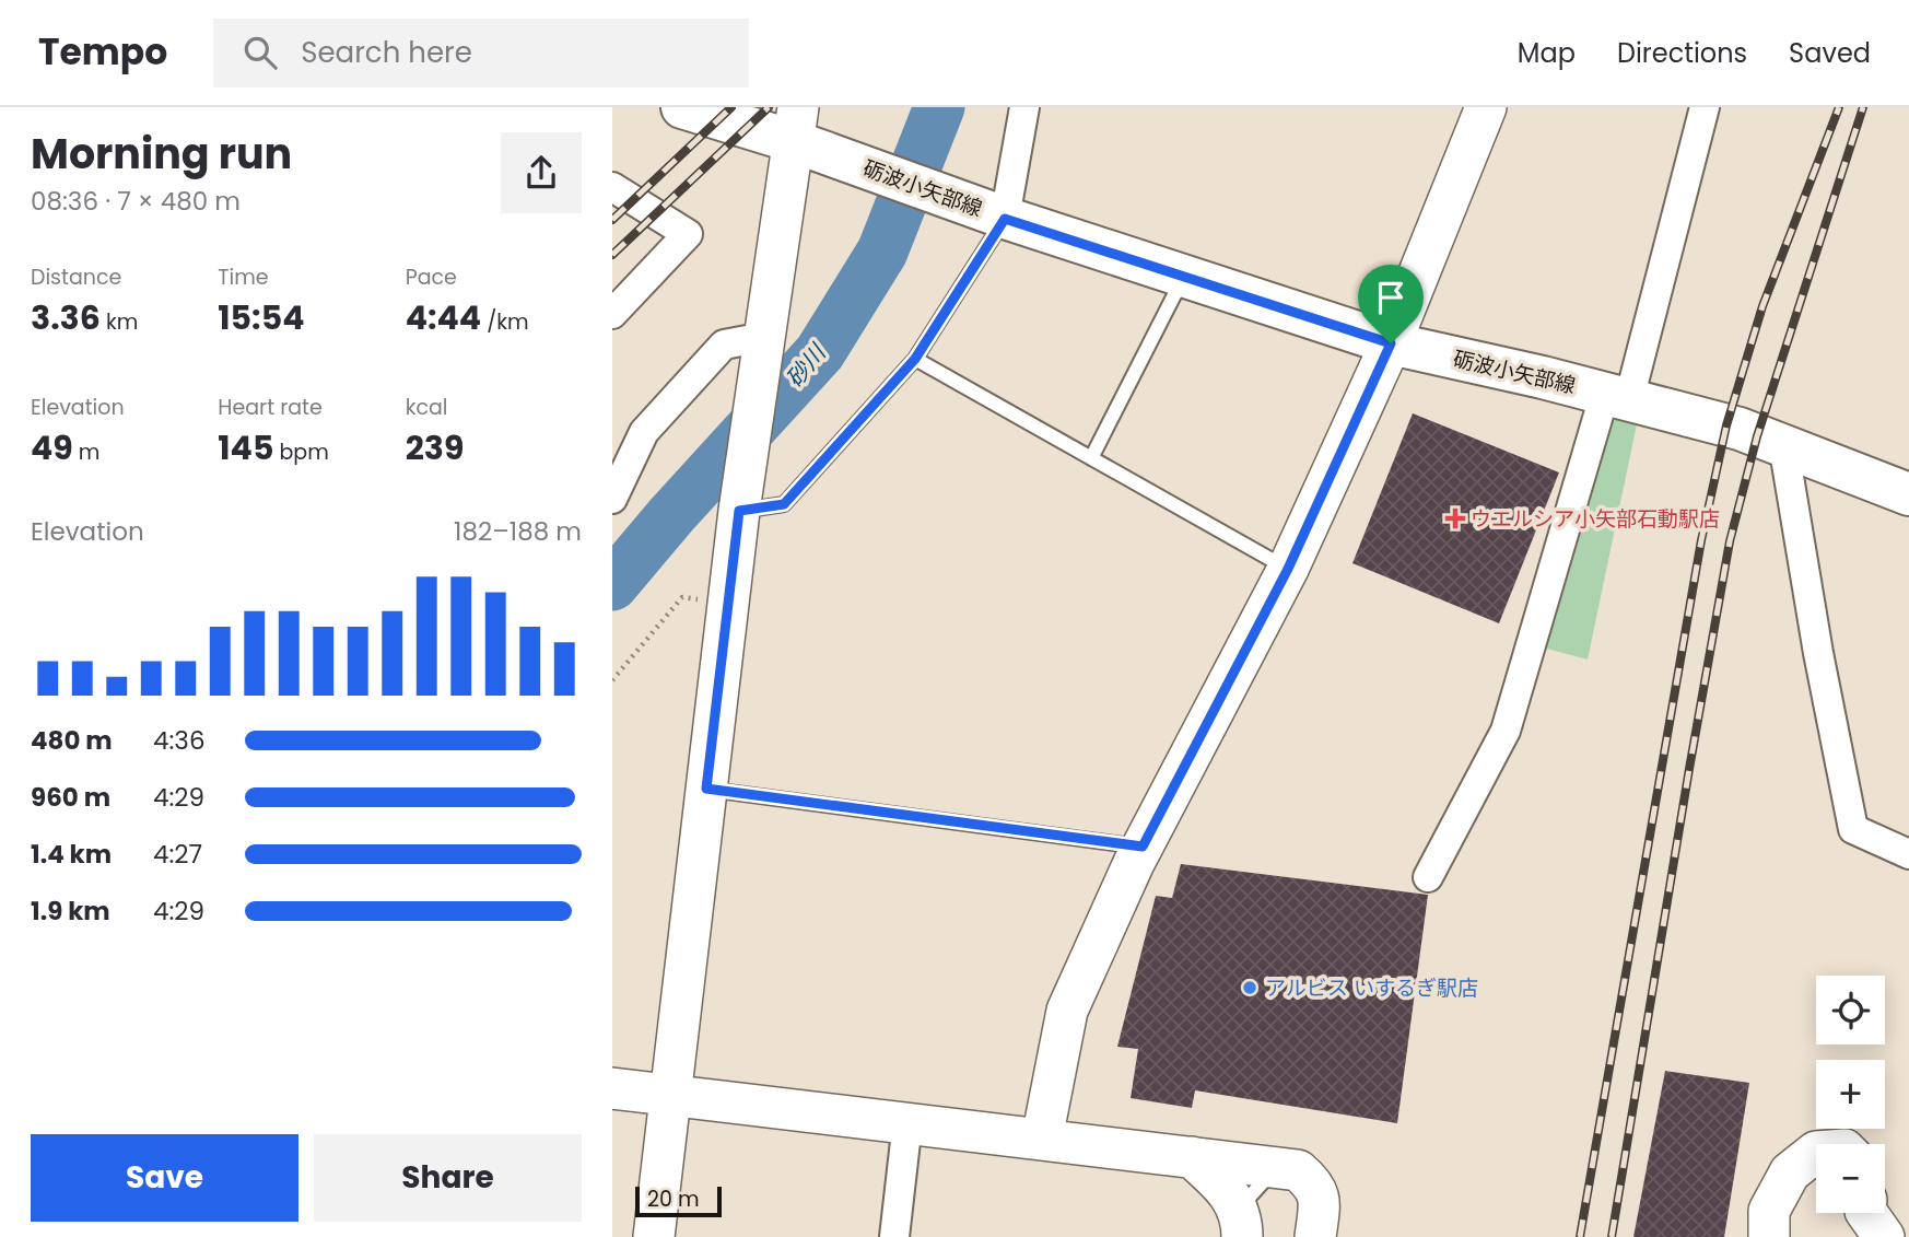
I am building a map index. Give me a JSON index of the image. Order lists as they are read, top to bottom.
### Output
{
  "streets": {
    "main road": ["砺波小矢部線"]
  },
  "water": ["砂川"],
  "places": {
    "health": ["ウエルシア小矢部石動駅店"],
    "other": ["アルビス いするぎ駅店"]
  },
  "scale_bar": "20 m",
  "page": {
    "header": "Tempo",
    "search": "Search here",
    "nav": ["Map", "Directions", "Saved"],
    "heading": ["Morning run", "08:36 · 7 × 480 m"],
    "stats": [
      ["Distance", "3.36 km"],
      ["Time", "15:54"],
      ["Pace", "4:44 /km"],
      ["Elevation", "49 m"],
      ["Heart rate", "145 bpm"],
      ["kcal", "239"]
    ],
    "chart": ["Elevation", "182–188 m"],
    "list": [
      {
        "name": "480 m",
        "note": "4:36"
      },
      {
        "name": "960 m",
        "note": "4:29"
      },
      {
        "name": "1.4 km",
        "note": "4:27"
      },
      {
        "name": "1.9 km",
        "note": "4:29"
      }
    ],
    "map_buttons": ["+", "−"],
    "buttons": ["Save", "Share"],
    "scale": "20 m"
  }
}
